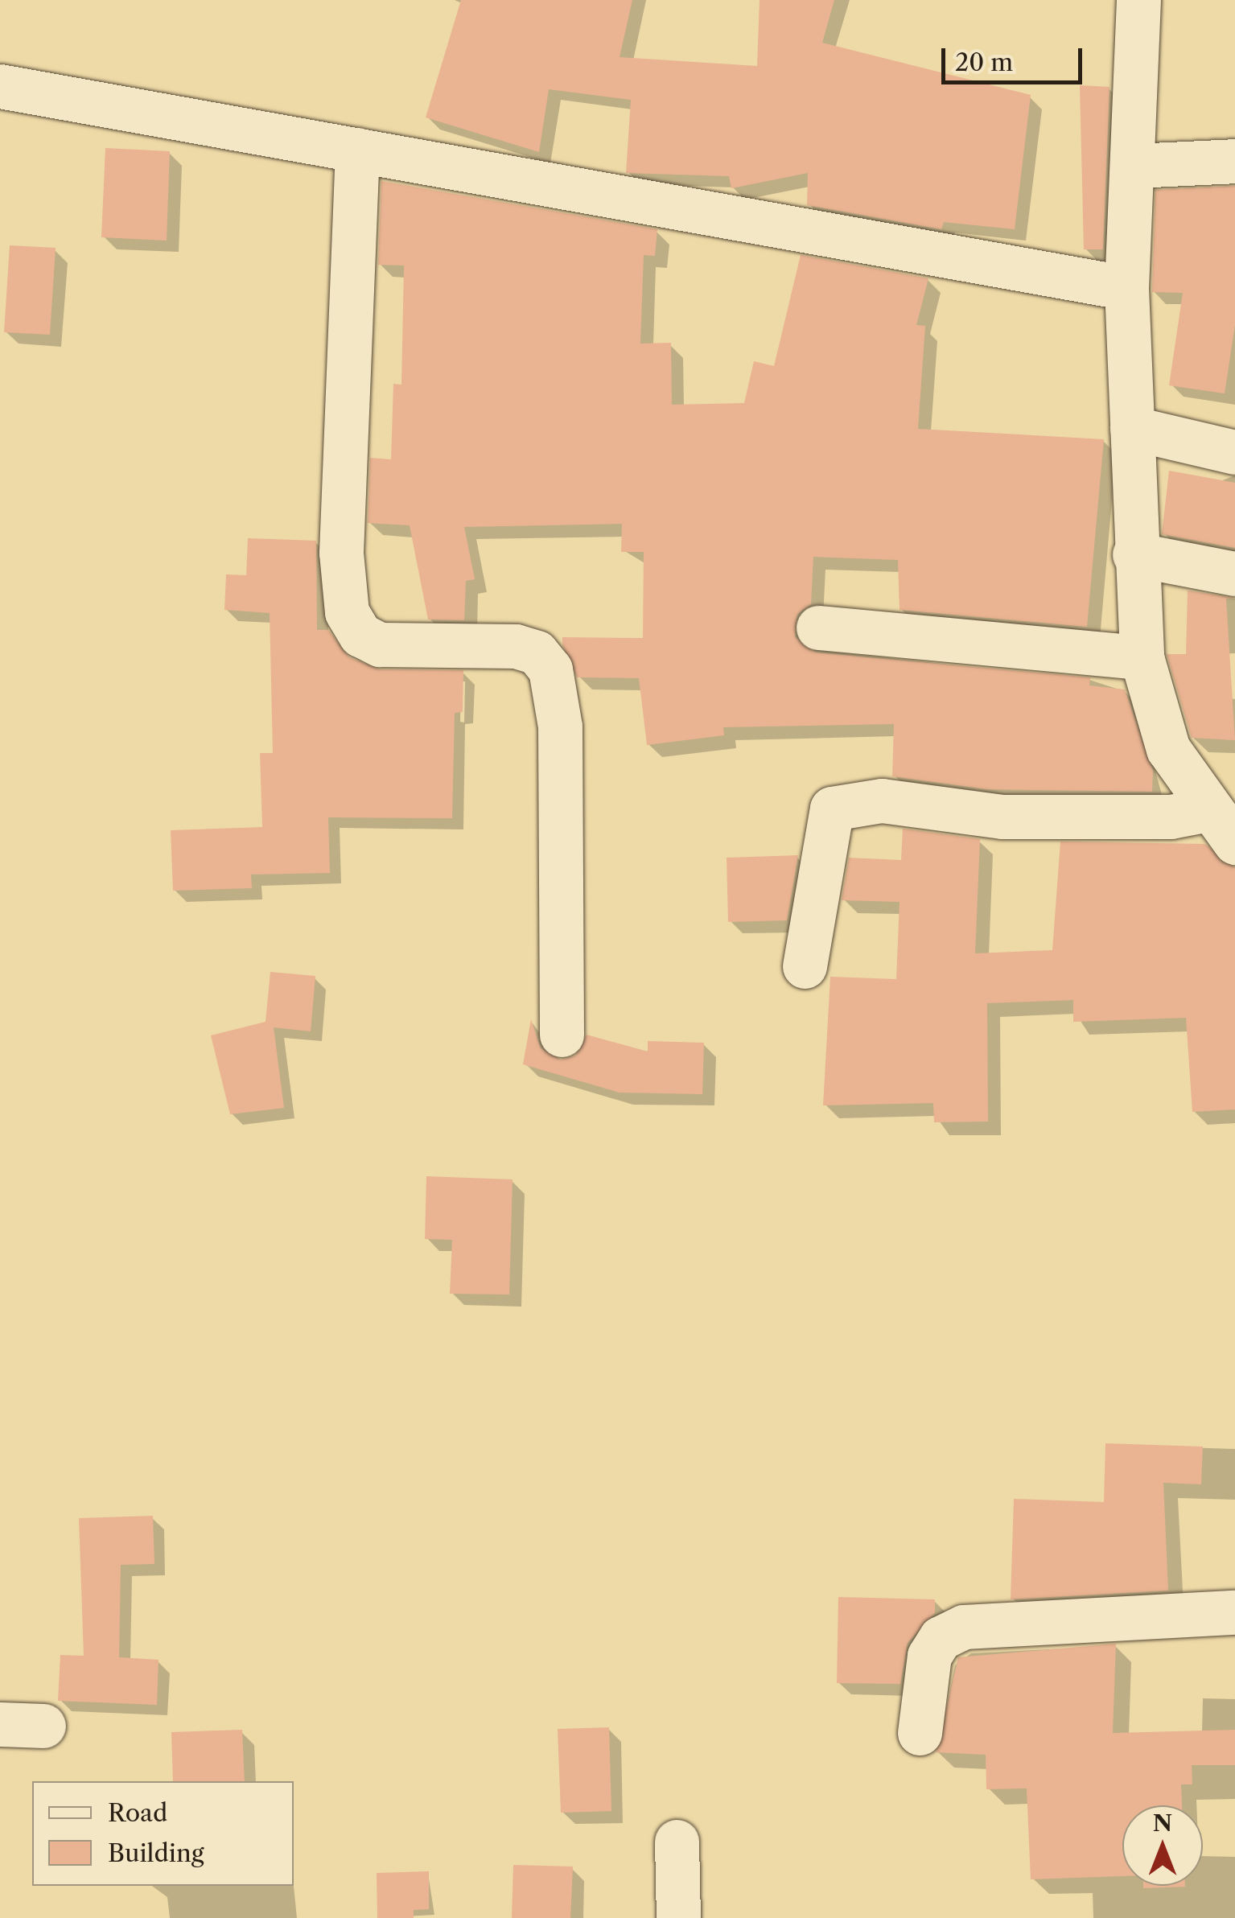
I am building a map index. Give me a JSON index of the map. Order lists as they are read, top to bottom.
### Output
{
  "legend": ["Road", "Building"],
  "scale_bar": "20 m",
  "north": "top"
}
